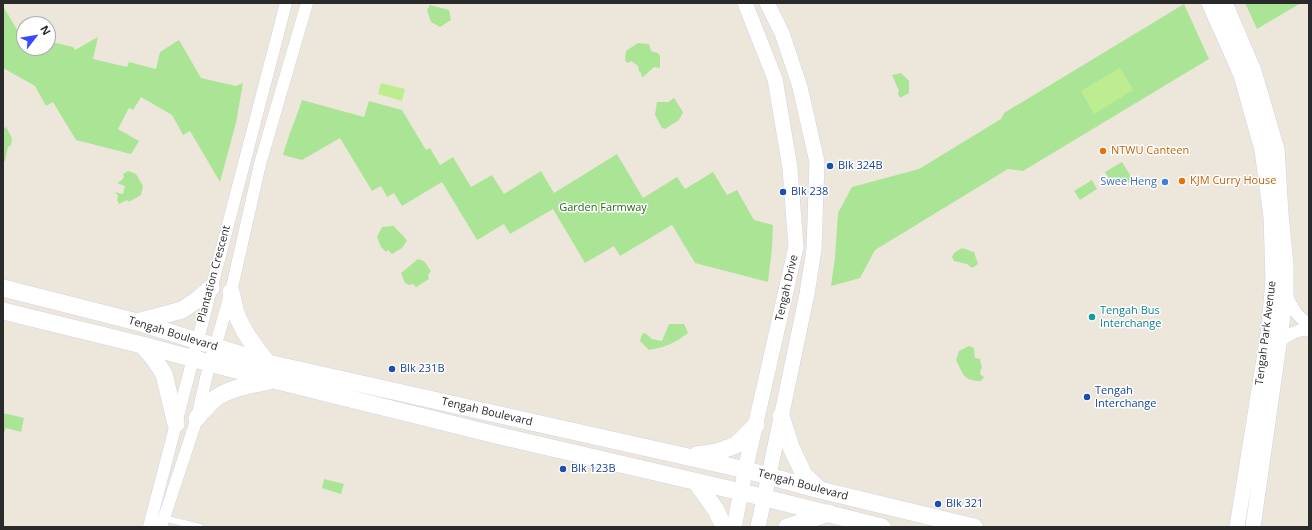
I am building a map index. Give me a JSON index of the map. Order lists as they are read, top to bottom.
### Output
{
  "streets": {
    "main road": ["Tengah Boulevard"],
    "street": ["Plantation Crescent", "Tengah Drive", "Tengah Park Avenue"]
  },
  "crossings": [
    ["Plantation Crescent", "Tengah Boulevard"],
    ["Tengah Drive", "Tengah Boulevard"]
  ],
  "parks": ["Garden Farmway"],
  "places": [
    "NTWU Canteen",
    "Blk 324B",
    "KJM Curry House",
    "Swee Heng",
    "Blk 238",
    "Tengah Bus Interchange",
    "Blk 231B",
    "Tengah Interchange",
    "Blk 123B",
    "Blk 321"
  ],
  "north": "top right"
}
